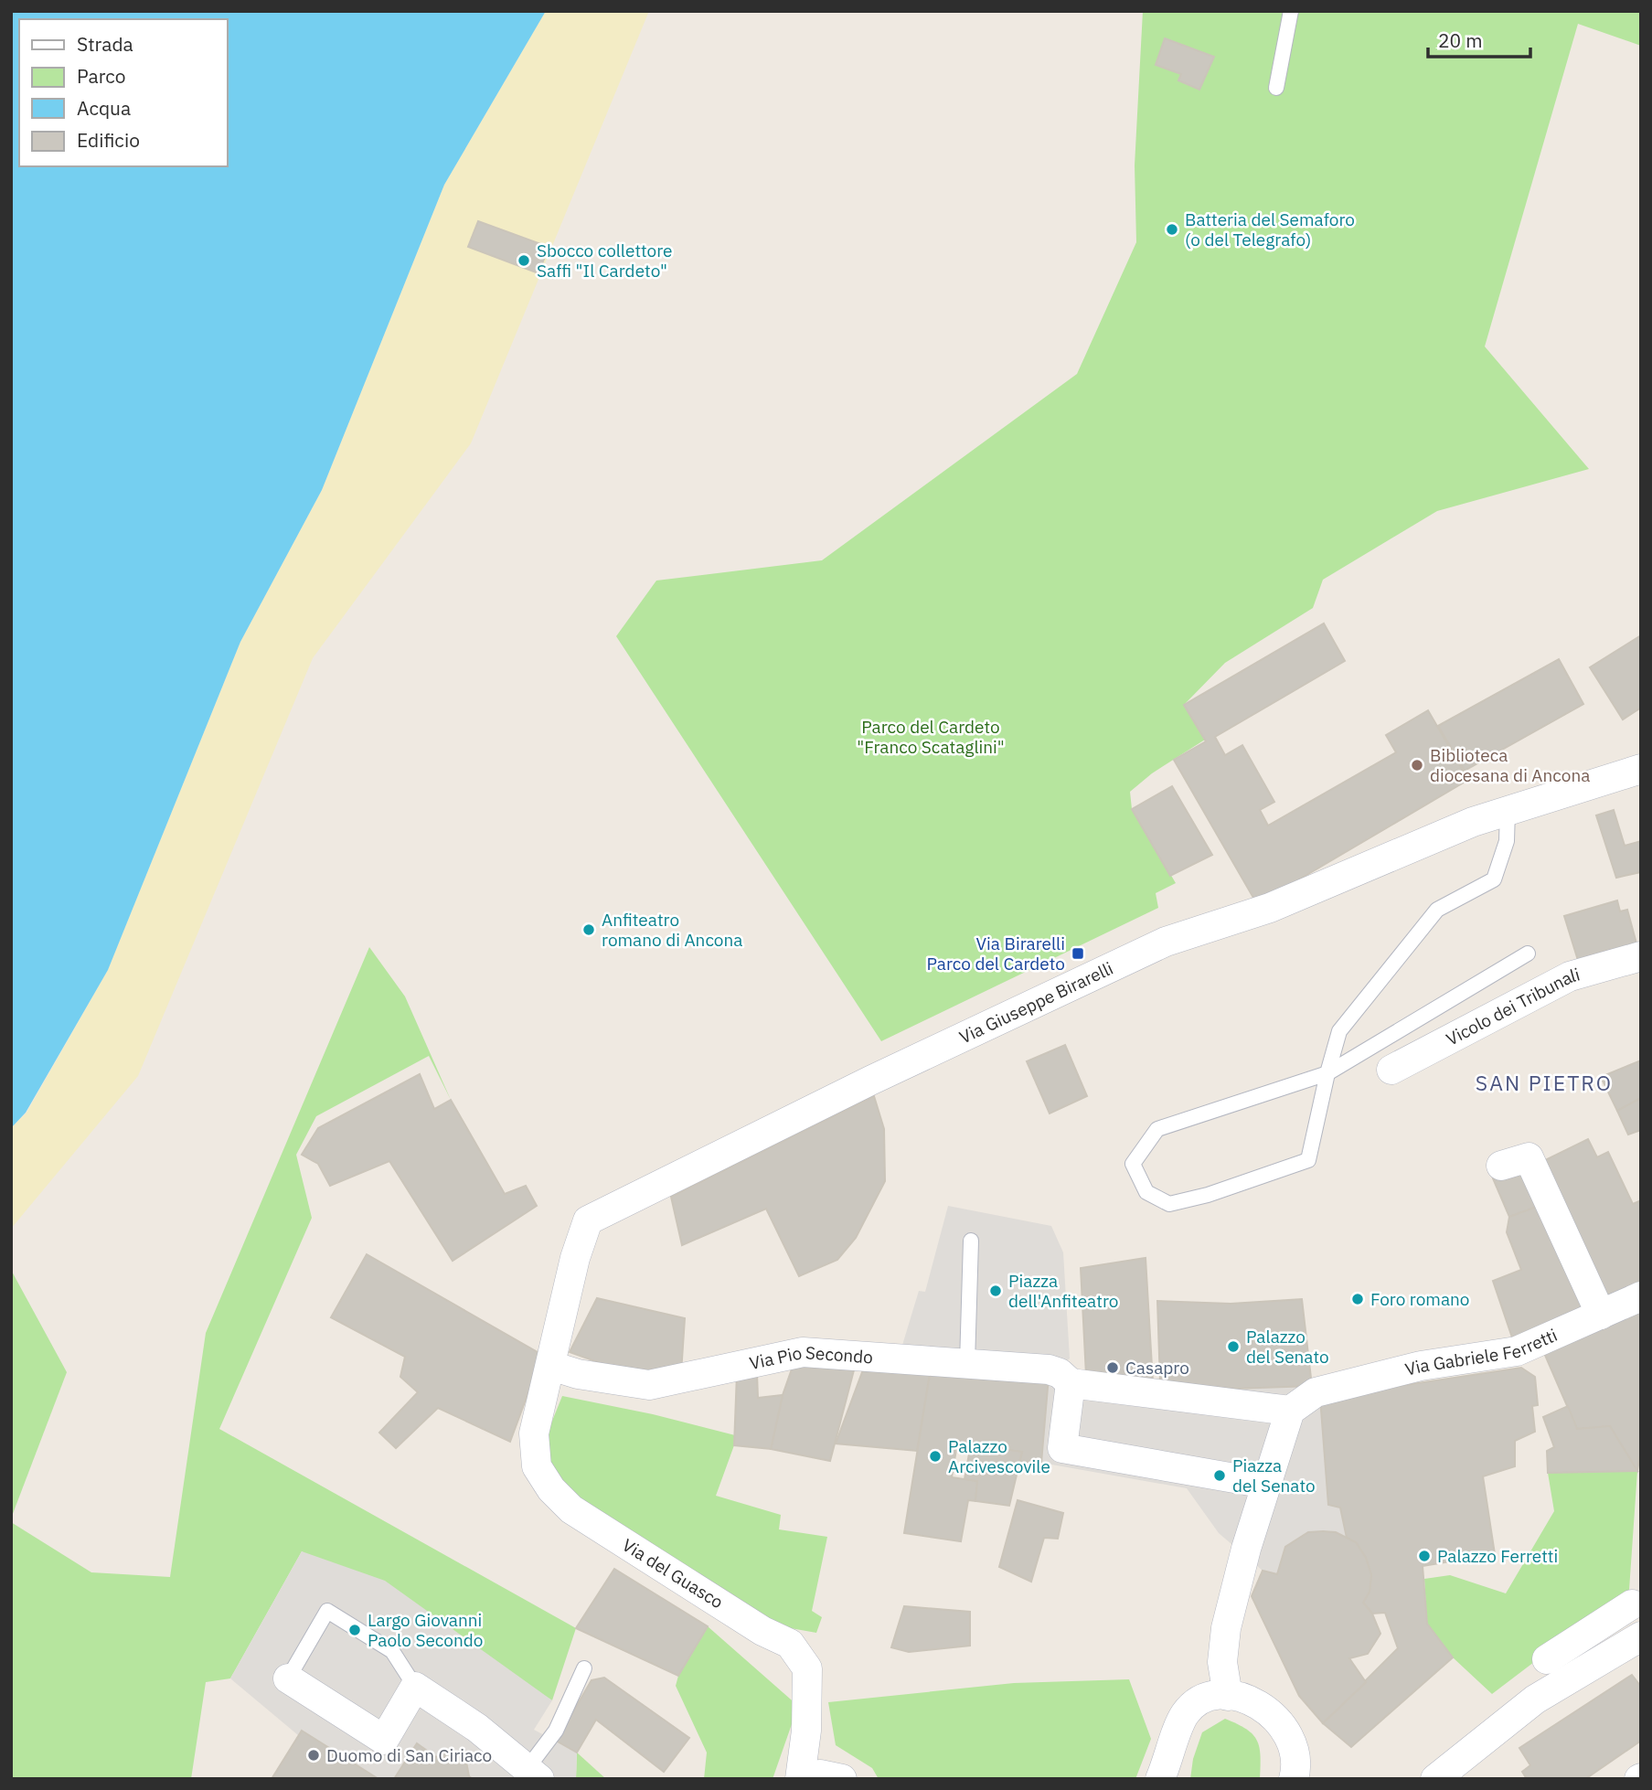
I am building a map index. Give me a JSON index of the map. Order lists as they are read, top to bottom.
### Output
{
  "streets": {
    "street": [
      "Via Giuseppe Birarelli",
      "Vicolo dei Tribunali",
      "Via Gabriele Ferretti",
      "Via Pio Secondo",
      "Via del Guasco"
    ]
  },
  "crossings": [
    ["Via Giuseppe Birarelli", "Via Pio Secondo"],
    ["Via Giuseppe Birarelli", "Via del Guasco"],
    ["Via Pio Secondo", "Via del Guasco"]
  ],
  "districts": ["SAN PIETRO"],
  "parks": ["Parco del Cardeto \"Franco Scataglini\""],
  "places": {
    "other": [
      "Batteria del Semaforo (o del Telegrafo)",
      "Sbocco collettore Saffi \"Il Cardeto\"",
      "Biblioteca diocesana di Ancona",
      "Anfiteatro romano di Ancona",
      "Piazza dell'Anfiteatro",
      "Foro romano",
      "Palazzo del Senato",
      "Casapro",
      "Palazzo Arcivescovile",
      "Piazza del Senato",
      "Palazzo Ferretti",
      "Largo Giovanni Paolo Secondo",
      "Duomo di San Ciriaco"
    ],
    "transit": ["Via Birarelli Parco del Cardeto"]
  },
  "legend": [
    "Strada",
    "Parco",
    "Acqua",
    "Edificio"
  ],
  "scale_bar": "20 m"
}
